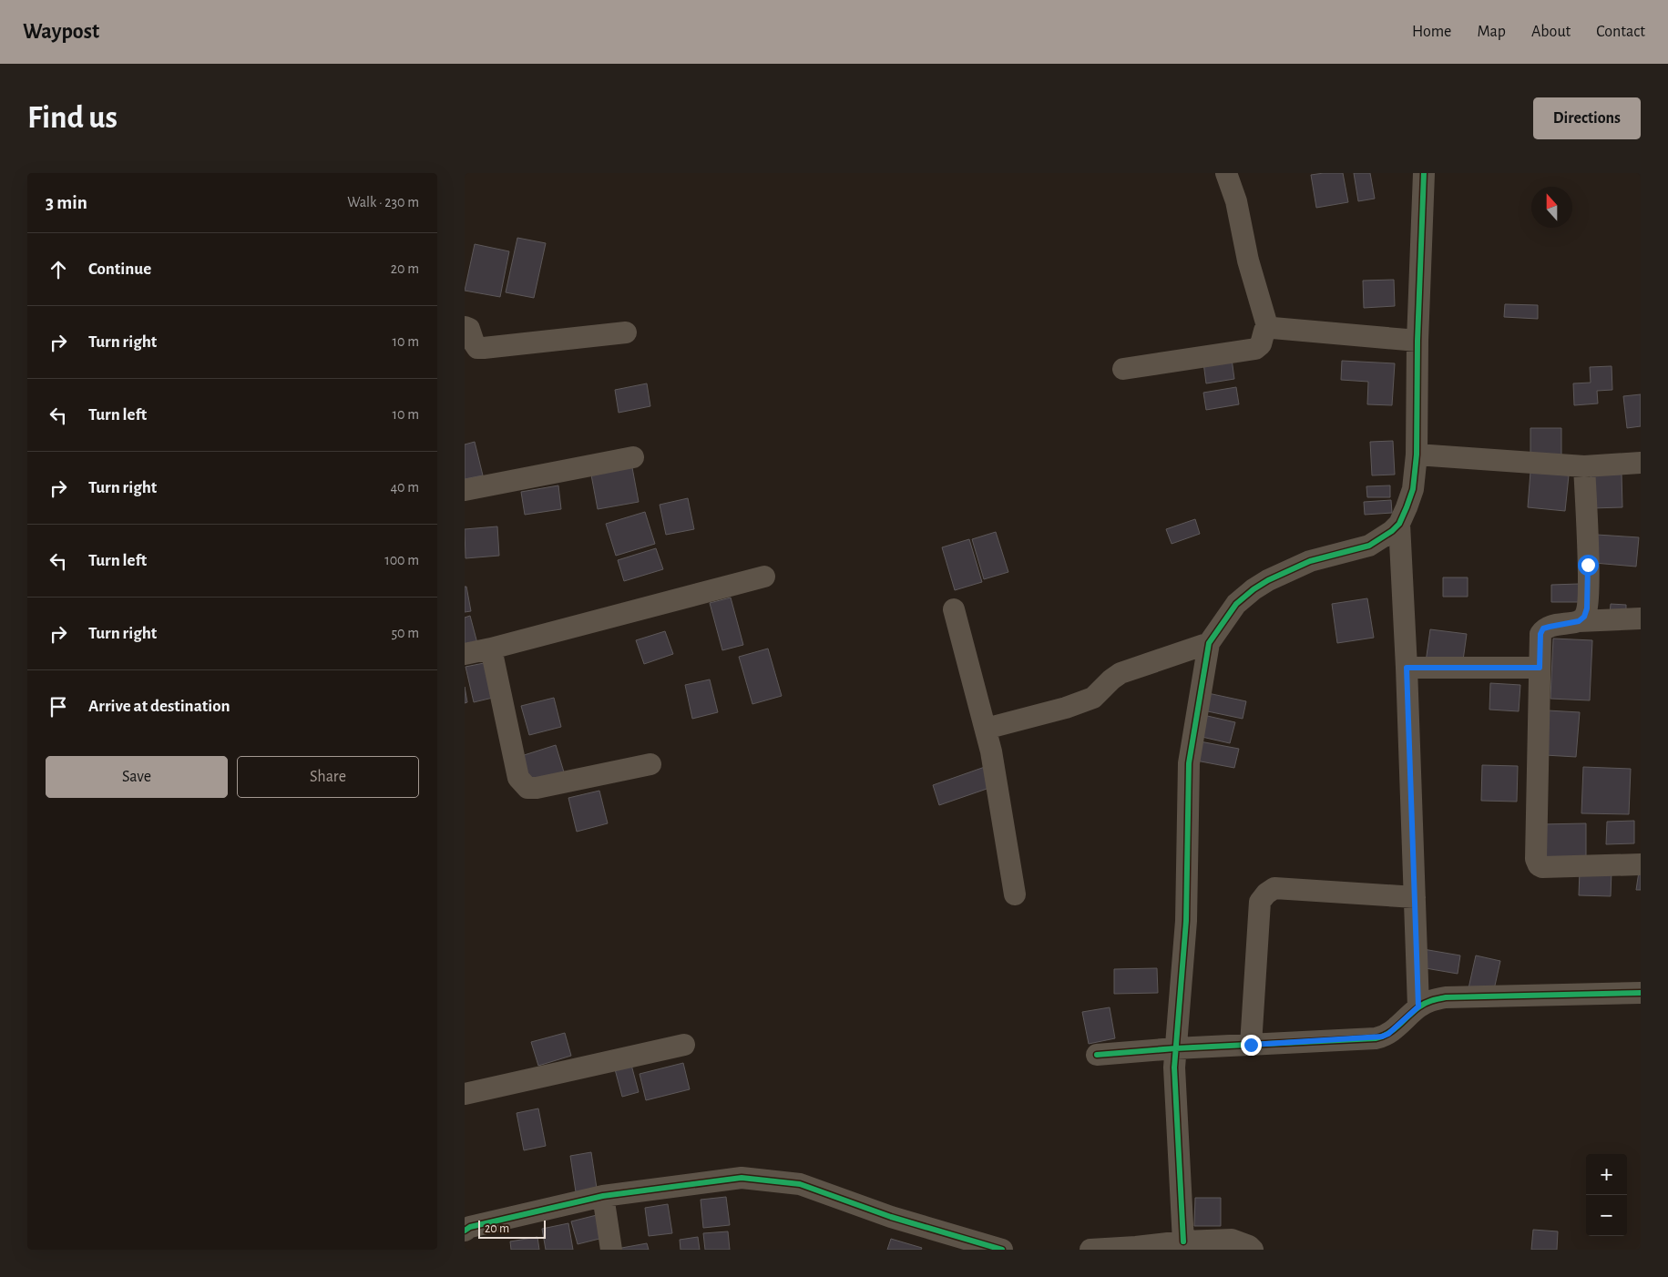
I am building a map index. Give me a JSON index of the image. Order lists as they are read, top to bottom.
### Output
{
  "scale_bar": "20 m",
  "north": "top",
  "page": {
    "header": "Waypost",
    "nav": [
      "Home",
      "Map",
      "About",
      "Contact"
    ],
    "buttons": [
      "Directions",
      ["Save", "Share"]
    ],
    "title": "Find us",
    "heading": ["3 min", "Walk · 230 m"],
    "list": [
      ["Continue", "20 m"],
      ["Turn right", "10 m"],
      ["Turn left", "10 m"],
      ["Turn right", "40 m"],
      ["Turn left", "100 m"],
      ["Turn right", "50 m"],
      "Arrive at destination"
    ],
    "map_buttons": ["+", "−"],
    "scale": "20 m"
  }
}
